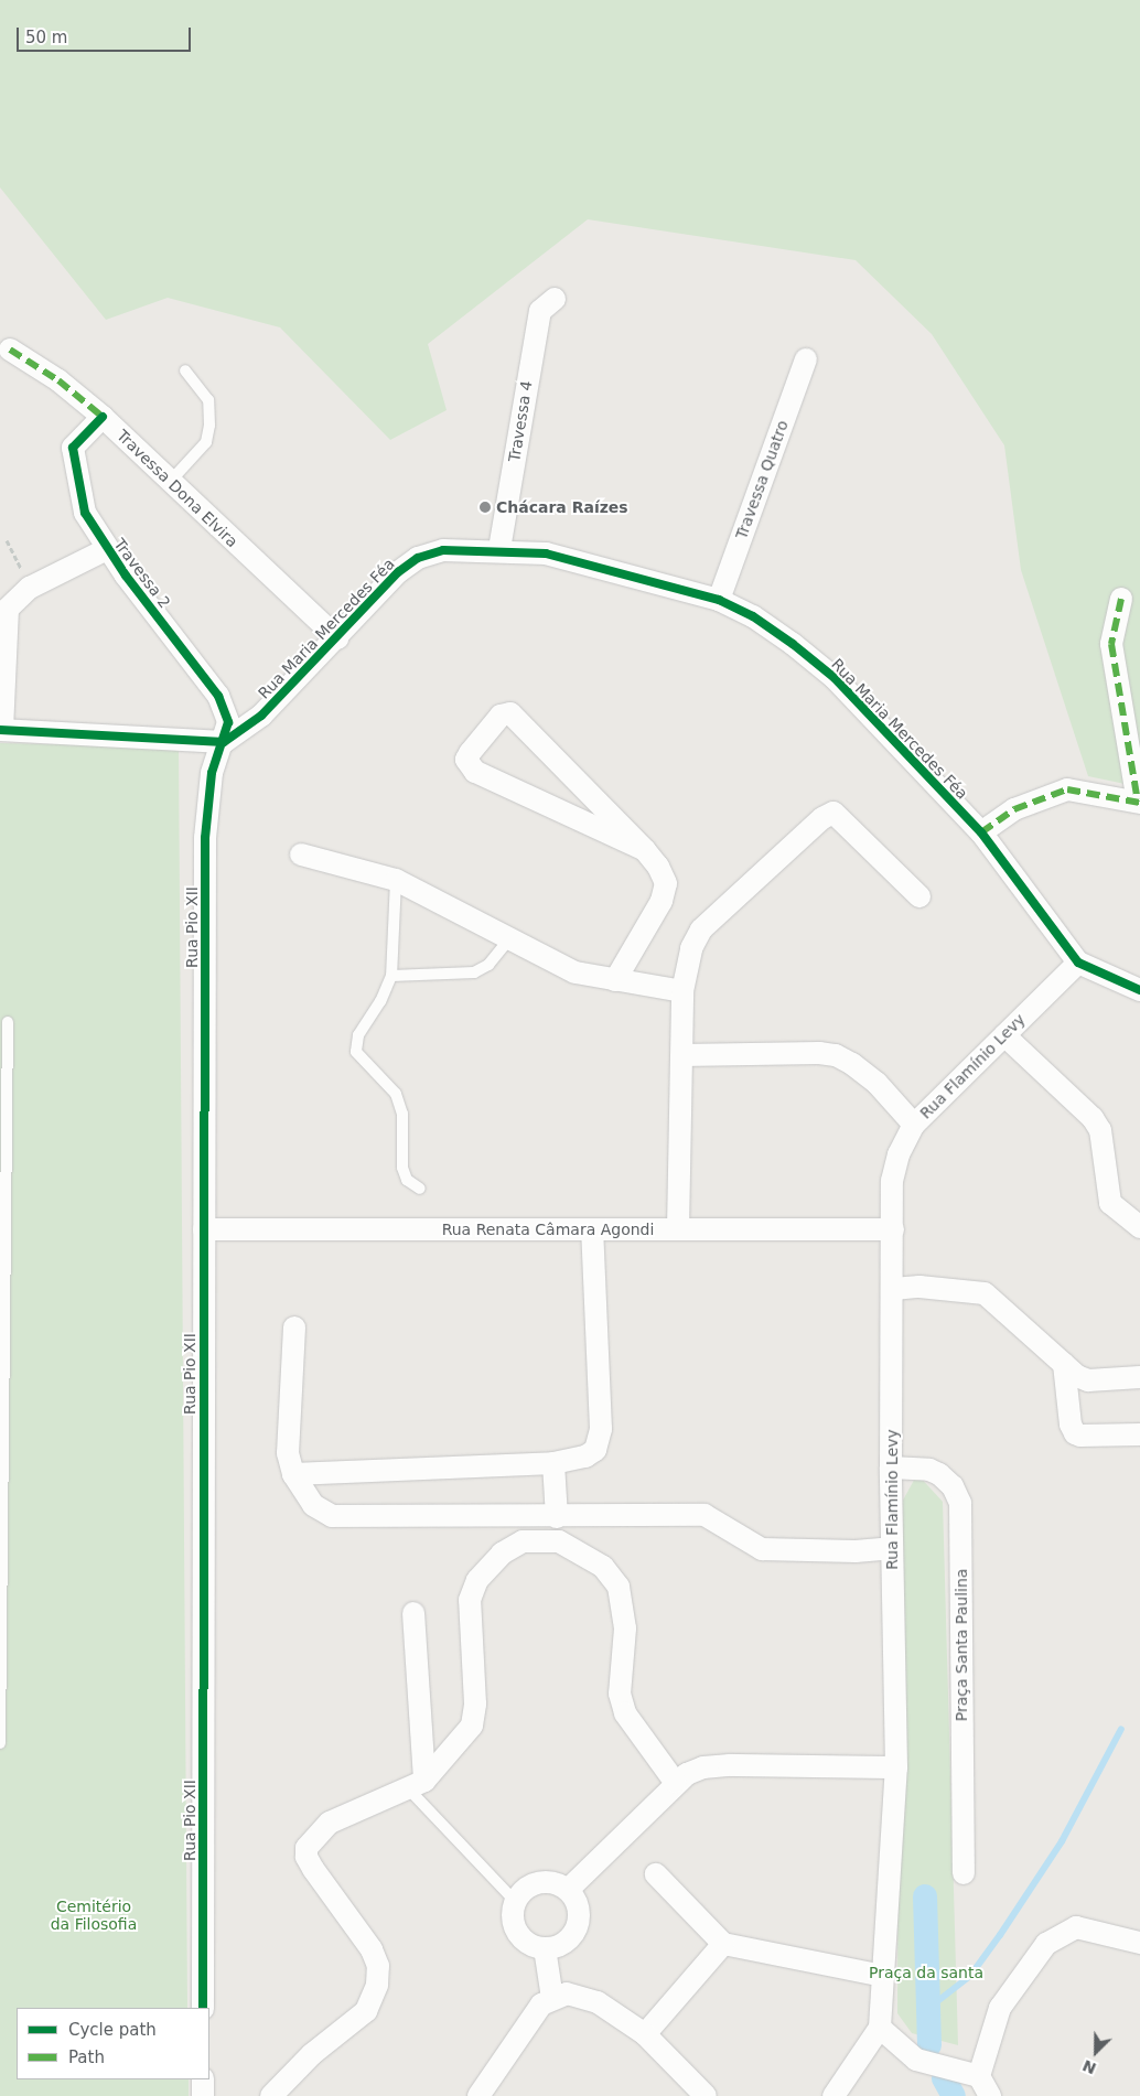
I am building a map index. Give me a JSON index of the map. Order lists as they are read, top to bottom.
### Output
{
  "streets": {
    "street": [
      "Travessa 4",
      "Travessa Quatro",
      "Travessa Dona Elvira",
      "Travessa 2",
      "Rua Maria Mercedes Féa",
      "Rua Pio XII",
      "Rua Flamínio Levy",
      "Rua Renata Câmara Agondi",
      "Praça Santa Paulina"
    ]
  },
  "crossings": [
    ["Travessa 4", "Rua Maria Mercedes Féa"],
    ["Travessa Quatro", "Rua Maria Mercedes Féa"],
    ["Travessa Dona Elvira", "Travessa 2"],
    ["Travessa Dona Elvira", "Rua Maria Mercedes Féa"],
    ["Travessa 2", "Rua Maria Mercedes Féa"],
    ["Travessa 2", "Rua Pio XII"],
    ["Rua Maria Mercedes Féa", "Rua Pio XII"],
    ["Rua Maria Mercedes Féa", "Rua Flamínio Levy"],
    ["Rua Pio XII", "Rua Renata Câmara Agondi"],
    ["Rua Flamínio Levy", "Rua Renata Câmara Agondi"],
    ["Rua Flamínio Levy", "Praça Santa Paulina"]
  ],
  "parks": ["Cemitério da Filosofia", "Praça da santa"],
  "places": ["Chácara Raízes"],
  "legend": ["Cycle path", "Path"],
  "scale_bar": "50 m",
  "north": "bottom left"
}
